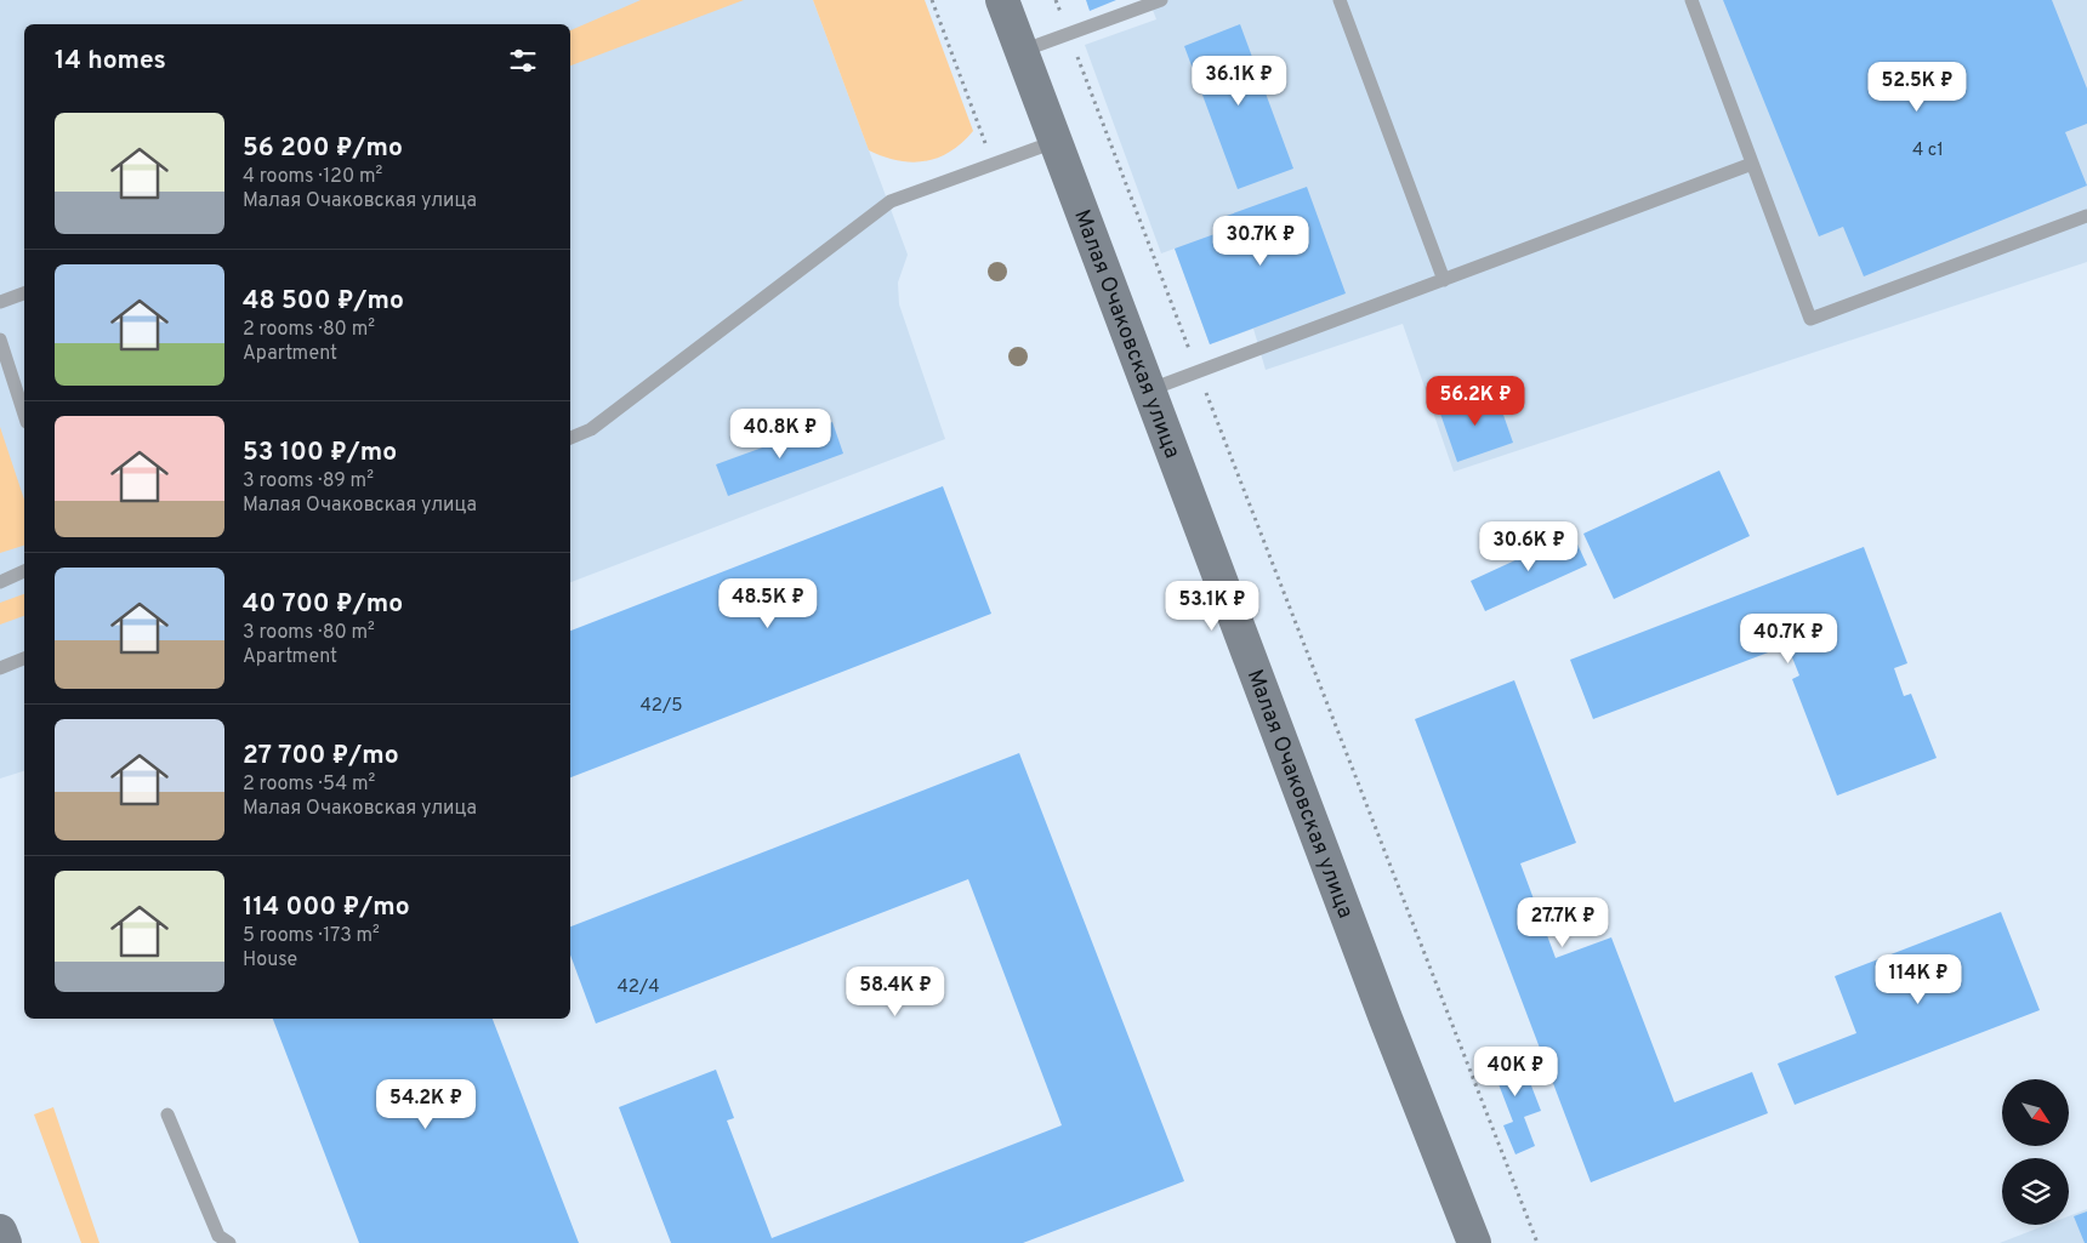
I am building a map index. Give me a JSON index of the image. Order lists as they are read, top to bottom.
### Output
{
  "streets": {
    "street": ["Малая Очаковская улица"]
  },
  "house_numbers": ["4 с1", "42/5", "42/4"],
  "north": "bottom right",
  "page": {
    "heading": "14 homes",
    "price": [
      "36.1K ₽",
      "52.5K ₽",
      "30.7K ₽",
      "56.2K ₽",
      "40.8K ₽",
      "30.6K ₽",
      "48.5K ₽",
      "53.1K ₽",
      "40.7K ₽",
      "27.7K ₽",
      "114K ₽",
      "58.4K ₽",
      "40K ₽",
      "54.2K ₽"
    ],
    "list": [
      {
        "name": "56 200 ₽/mo",
        "note": "4 rooms · 120 m² · Малая Очаковская улица"
      },
      {
        "name": "48 500 ₽/mo",
        "note": "2 rooms · 80 m² · Apartment"
      },
      {
        "name": "53 100 ₽/mo",
        "note": "3 rooms · 89 m² · Малая Очаковская улица"
      },
      {
        "name": "40 700 ₽/mo",
        "note": "3 rooms · 80 m² · Apartment"
      },
      {
        "name": "27 700 ₽/mo",
        "note": "2 rooms · 54 m² · Малая Очаковская улица"
      },
      {
        "name": "114 000 ₽/mo",
        "note": "5 rooms · 173 m² · House"
      }
    ]
  }
}
